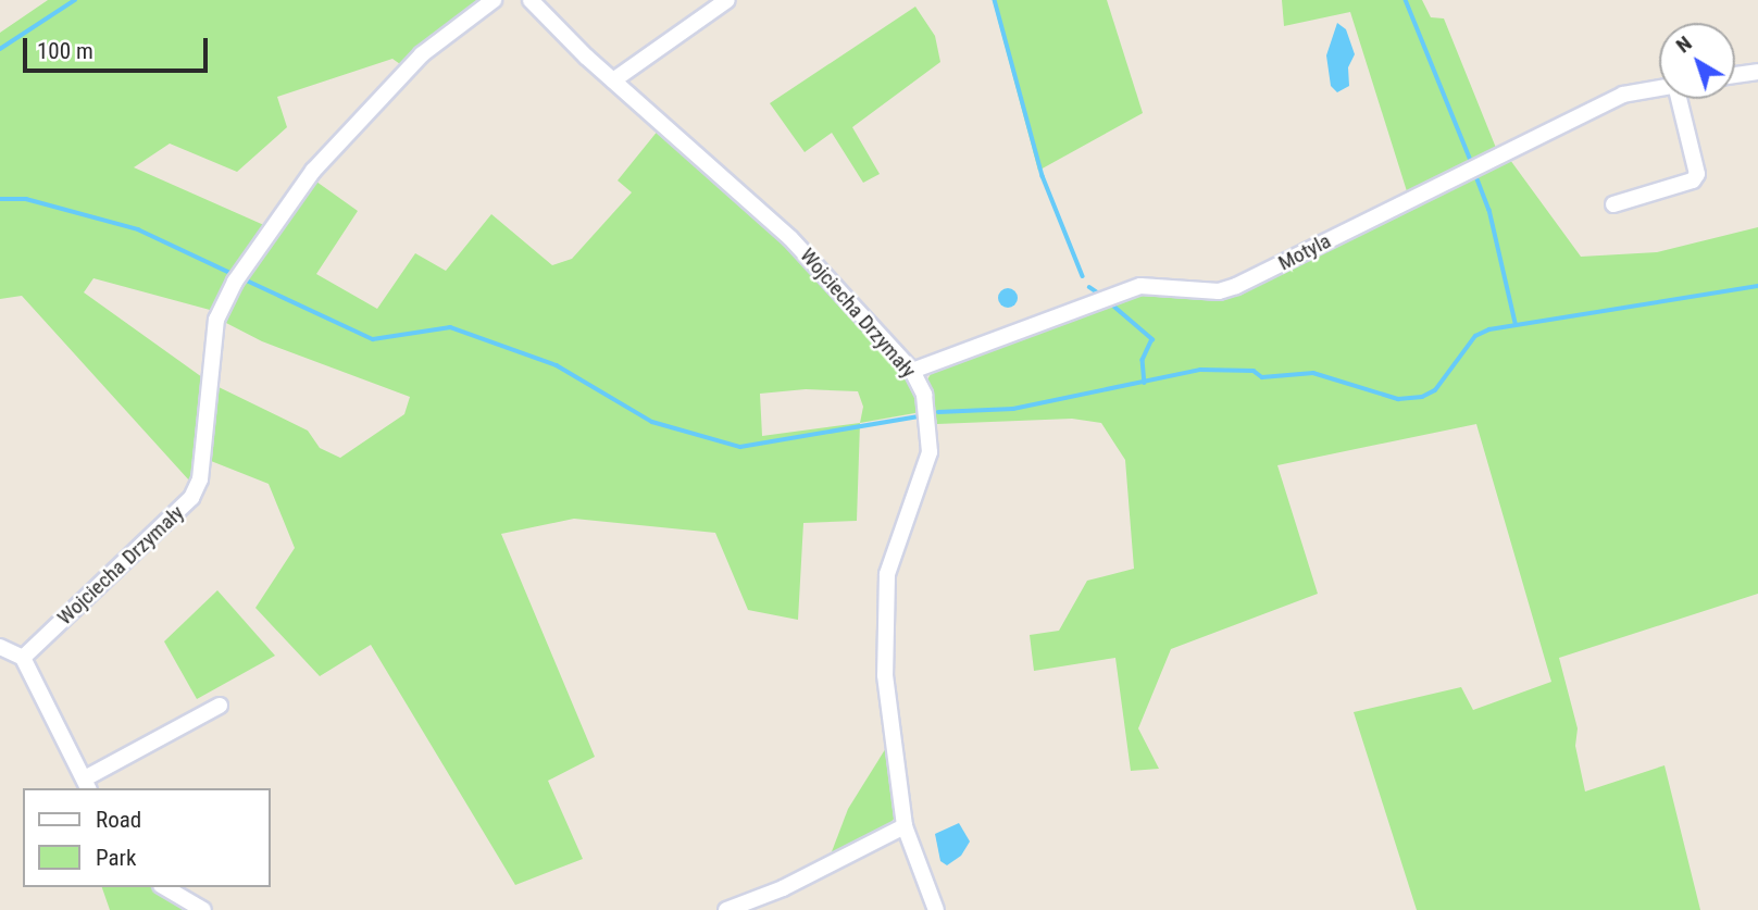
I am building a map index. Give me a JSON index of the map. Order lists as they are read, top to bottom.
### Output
{
  "streets": {
    "street": ["Motyla", "Wojciecha Drzymały"]
  },
  "crossings": [
    ["Motyla", "Wojciecha Drzymały"]
  ],
  "legend": ["Road", "Park"],
  "scale_bar": "100 m",
  "north": "top left"
}
